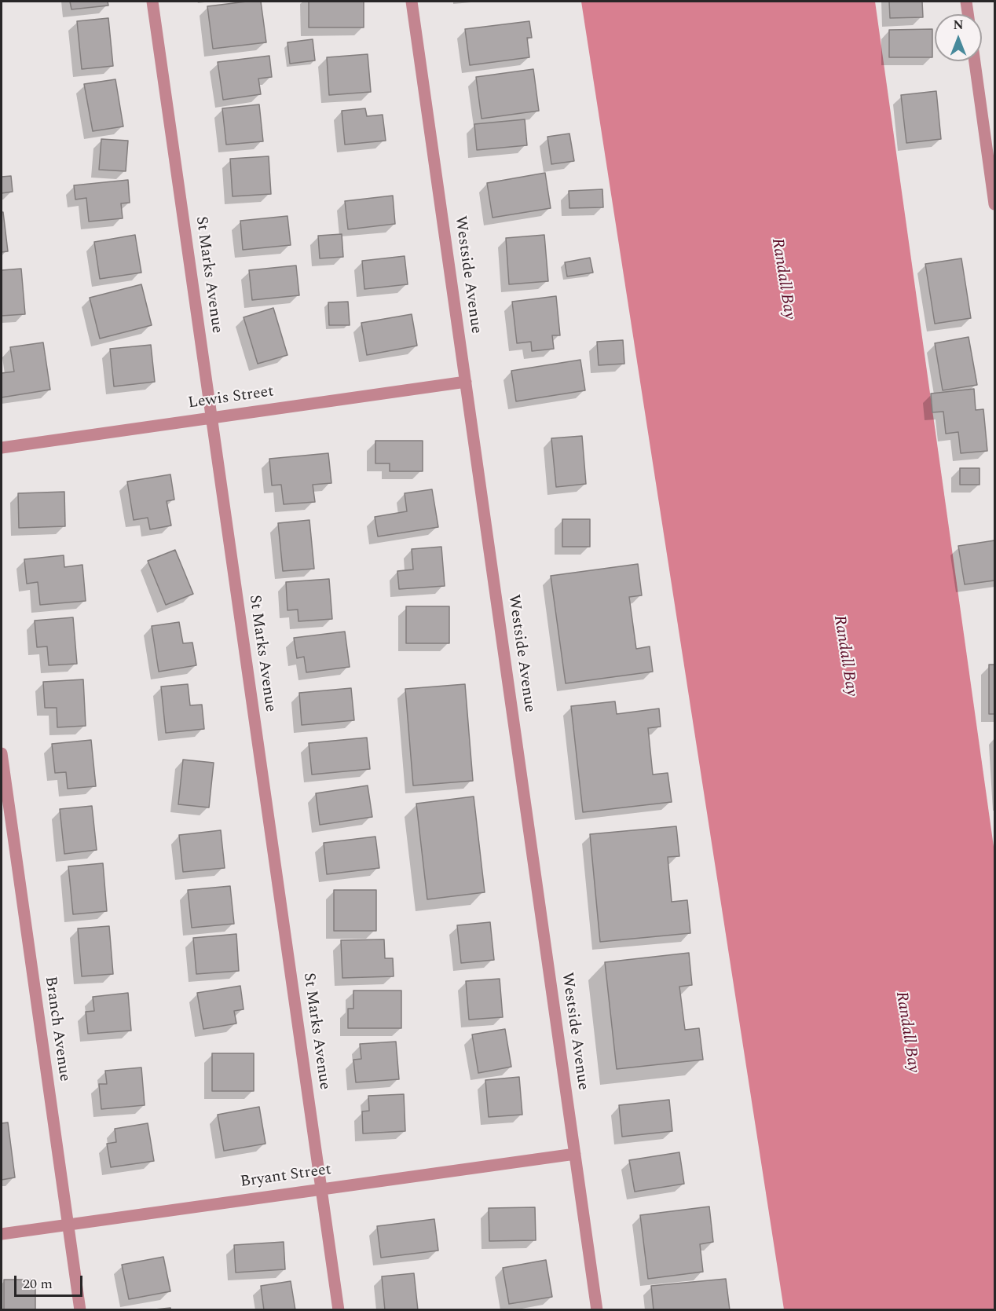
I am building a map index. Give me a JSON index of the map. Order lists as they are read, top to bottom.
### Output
{
  "streets": {
    "street": [
      "St Marks Avenue",
      "Westside Avenue",
      "Lewis Street",
      "Branch Avenue",
      "Bryant Street"
    ]
  },
  "crossings": [
    ["St Marks Avenue", "Lewis Street"],
    ["St Marks Avenue", "Bryant Street"],
    ["Westside Avenue", "Lewis Street"],
    ["Westside Avenue", "Bryant Street"],
    ["Branch Avenue", "Bryant Street"]
  ],
  "water": ["Randall Bay"],
  "scale_bar": "20 m",
  "north": "top"
}
